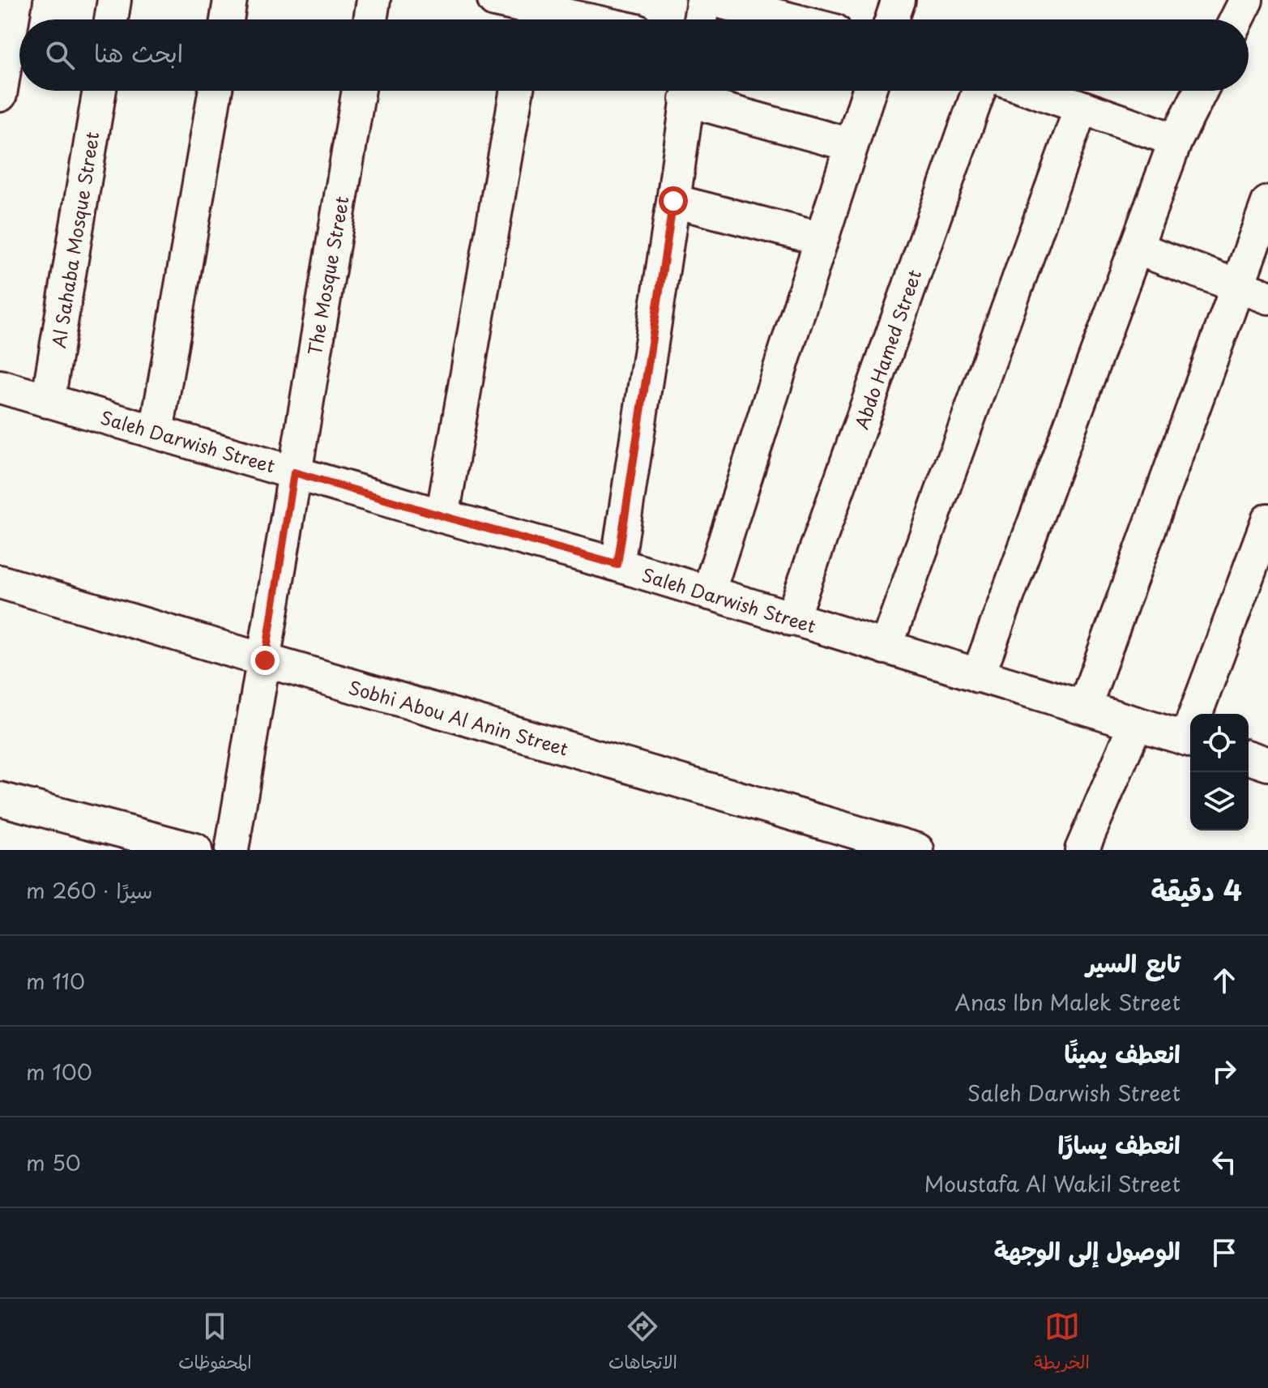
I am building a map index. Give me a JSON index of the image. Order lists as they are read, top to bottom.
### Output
{
  "streets": {
    "street": [
      "Al Sahaba Mosque Street",
      "The Mosque Street",
      "Abdo Hamed Street",
      "Saleh Darwish Street",
      "Sobhi Abou Al Anin Street"
    ]
  },
  "crossings": [
    ["Al Sahaba Mosque Street", "Saleh Darwish Street"],
    ["The Mosque Street", "Saleh Darwish Street"],
    ["The Mosque Street", "Sobhi Abou Al Anin Street"],
    ["Abdo Hamed Street", "Saleh Darwish Street"]
  ],
  "page": {
    "search": "ابحث هنا",
    "heading": ["4 دقيقة", "سيرًا · 260 m"],
    "list": [
      ["تابع السير", "Anas Ibn Malek Street", "110 m"],
      ["انعطف يمينًا", "Saleh Darwish Street", "100 m"],
      ["انعطف يسارًا", "Moustafa Al Wakil Street", "50 m"],
      "الوصول إلى الوجهة"
    ],
    "nav": ["الخريطة", "الاتجاهات", "المحفوظات"]
  }
}
